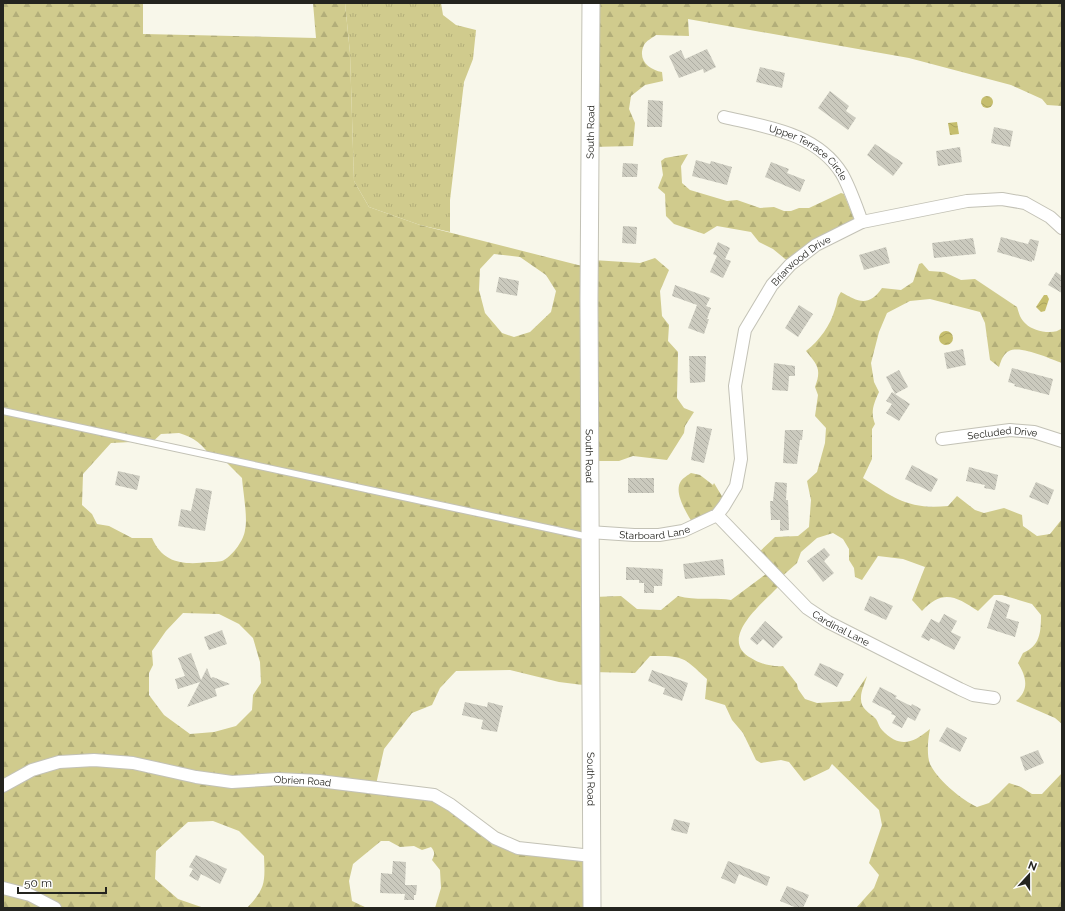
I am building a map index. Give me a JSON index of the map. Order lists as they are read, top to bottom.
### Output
{
  "streets": {
    "street": [
      "South Road",
      "Upper Terrace Circle",
      "Briarwood Drive",
      "Secluded Drive",
      "Starboard Lane",
      "Cardinal Lane",
      "Obrien Road"
    ]
  },
  "crossings": [
    ["South Road", "Starboard Lane"],
    ["South Road", "Obrien Road"],
    ["Upper Terrace Circle", "Briarwood Drive"],
    ["Briarwood Drive", "Starboard Lane"],
    ["Briarwood Drive", "Cardinal Lane"],
    ["Starboard Lane", "Cardinal Lane"]
  ],
  "scale_bar": "50 m",
  "north": "top"
}
